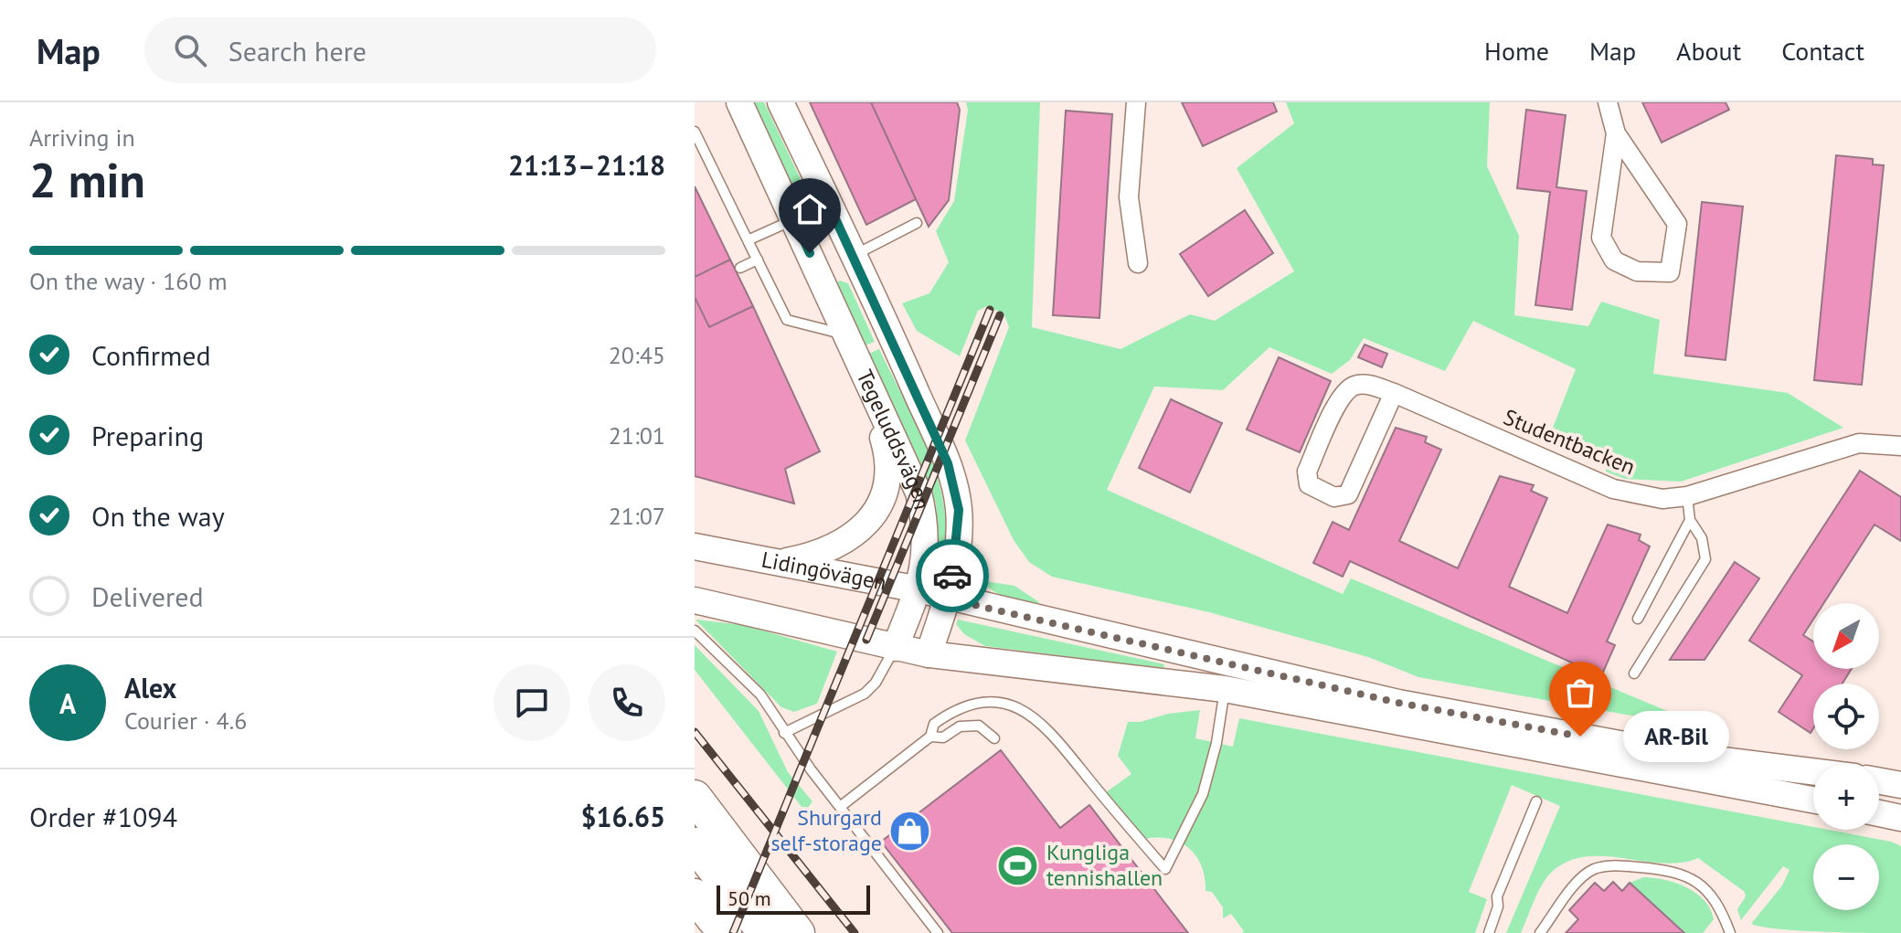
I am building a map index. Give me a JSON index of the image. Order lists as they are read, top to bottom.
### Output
{
  "streets": {
    "main road": ["Tegeluddsvägen", "Lidingövägen"],
    "street": ["Studentbacken"]
  },
  "crossings": [
    ["Tegeluddsvägen", "Lidingövägen"]
  ],
  "places": {
    "other": ["AR-Bil"],
    "shop": ["Shurgard self-storage"],
    "sports": ["Kungliga tennishallen"]
  },
  "scale_bar": "50 m",
  "north": "bottom left",
  "page": {
    "header": "Map",
    "search": "Search here",
    "nav": [
      "Home",
      "Map",
      "About",
      "Contact"
    ],
    "heading": ["2 min", "Arriving in", "21:13–21:18"],
    "panel": [
      "Alex",
      "Courier · 4.6",
      "Order #1094",
      "$16.65"
    ],
    "bar": "On the way · 160 m",
    "list": [
      ["Confirmed", "20:45"],
      ["Preparing", "21:01"],
      ["On the way", "21:07"],
      "Delivered"
    ],
    "map_buttons": ["+", "−"],
    "round": "A",
    "bubble": "AR-Bil",
    "scale": "50 m"
  }
}
